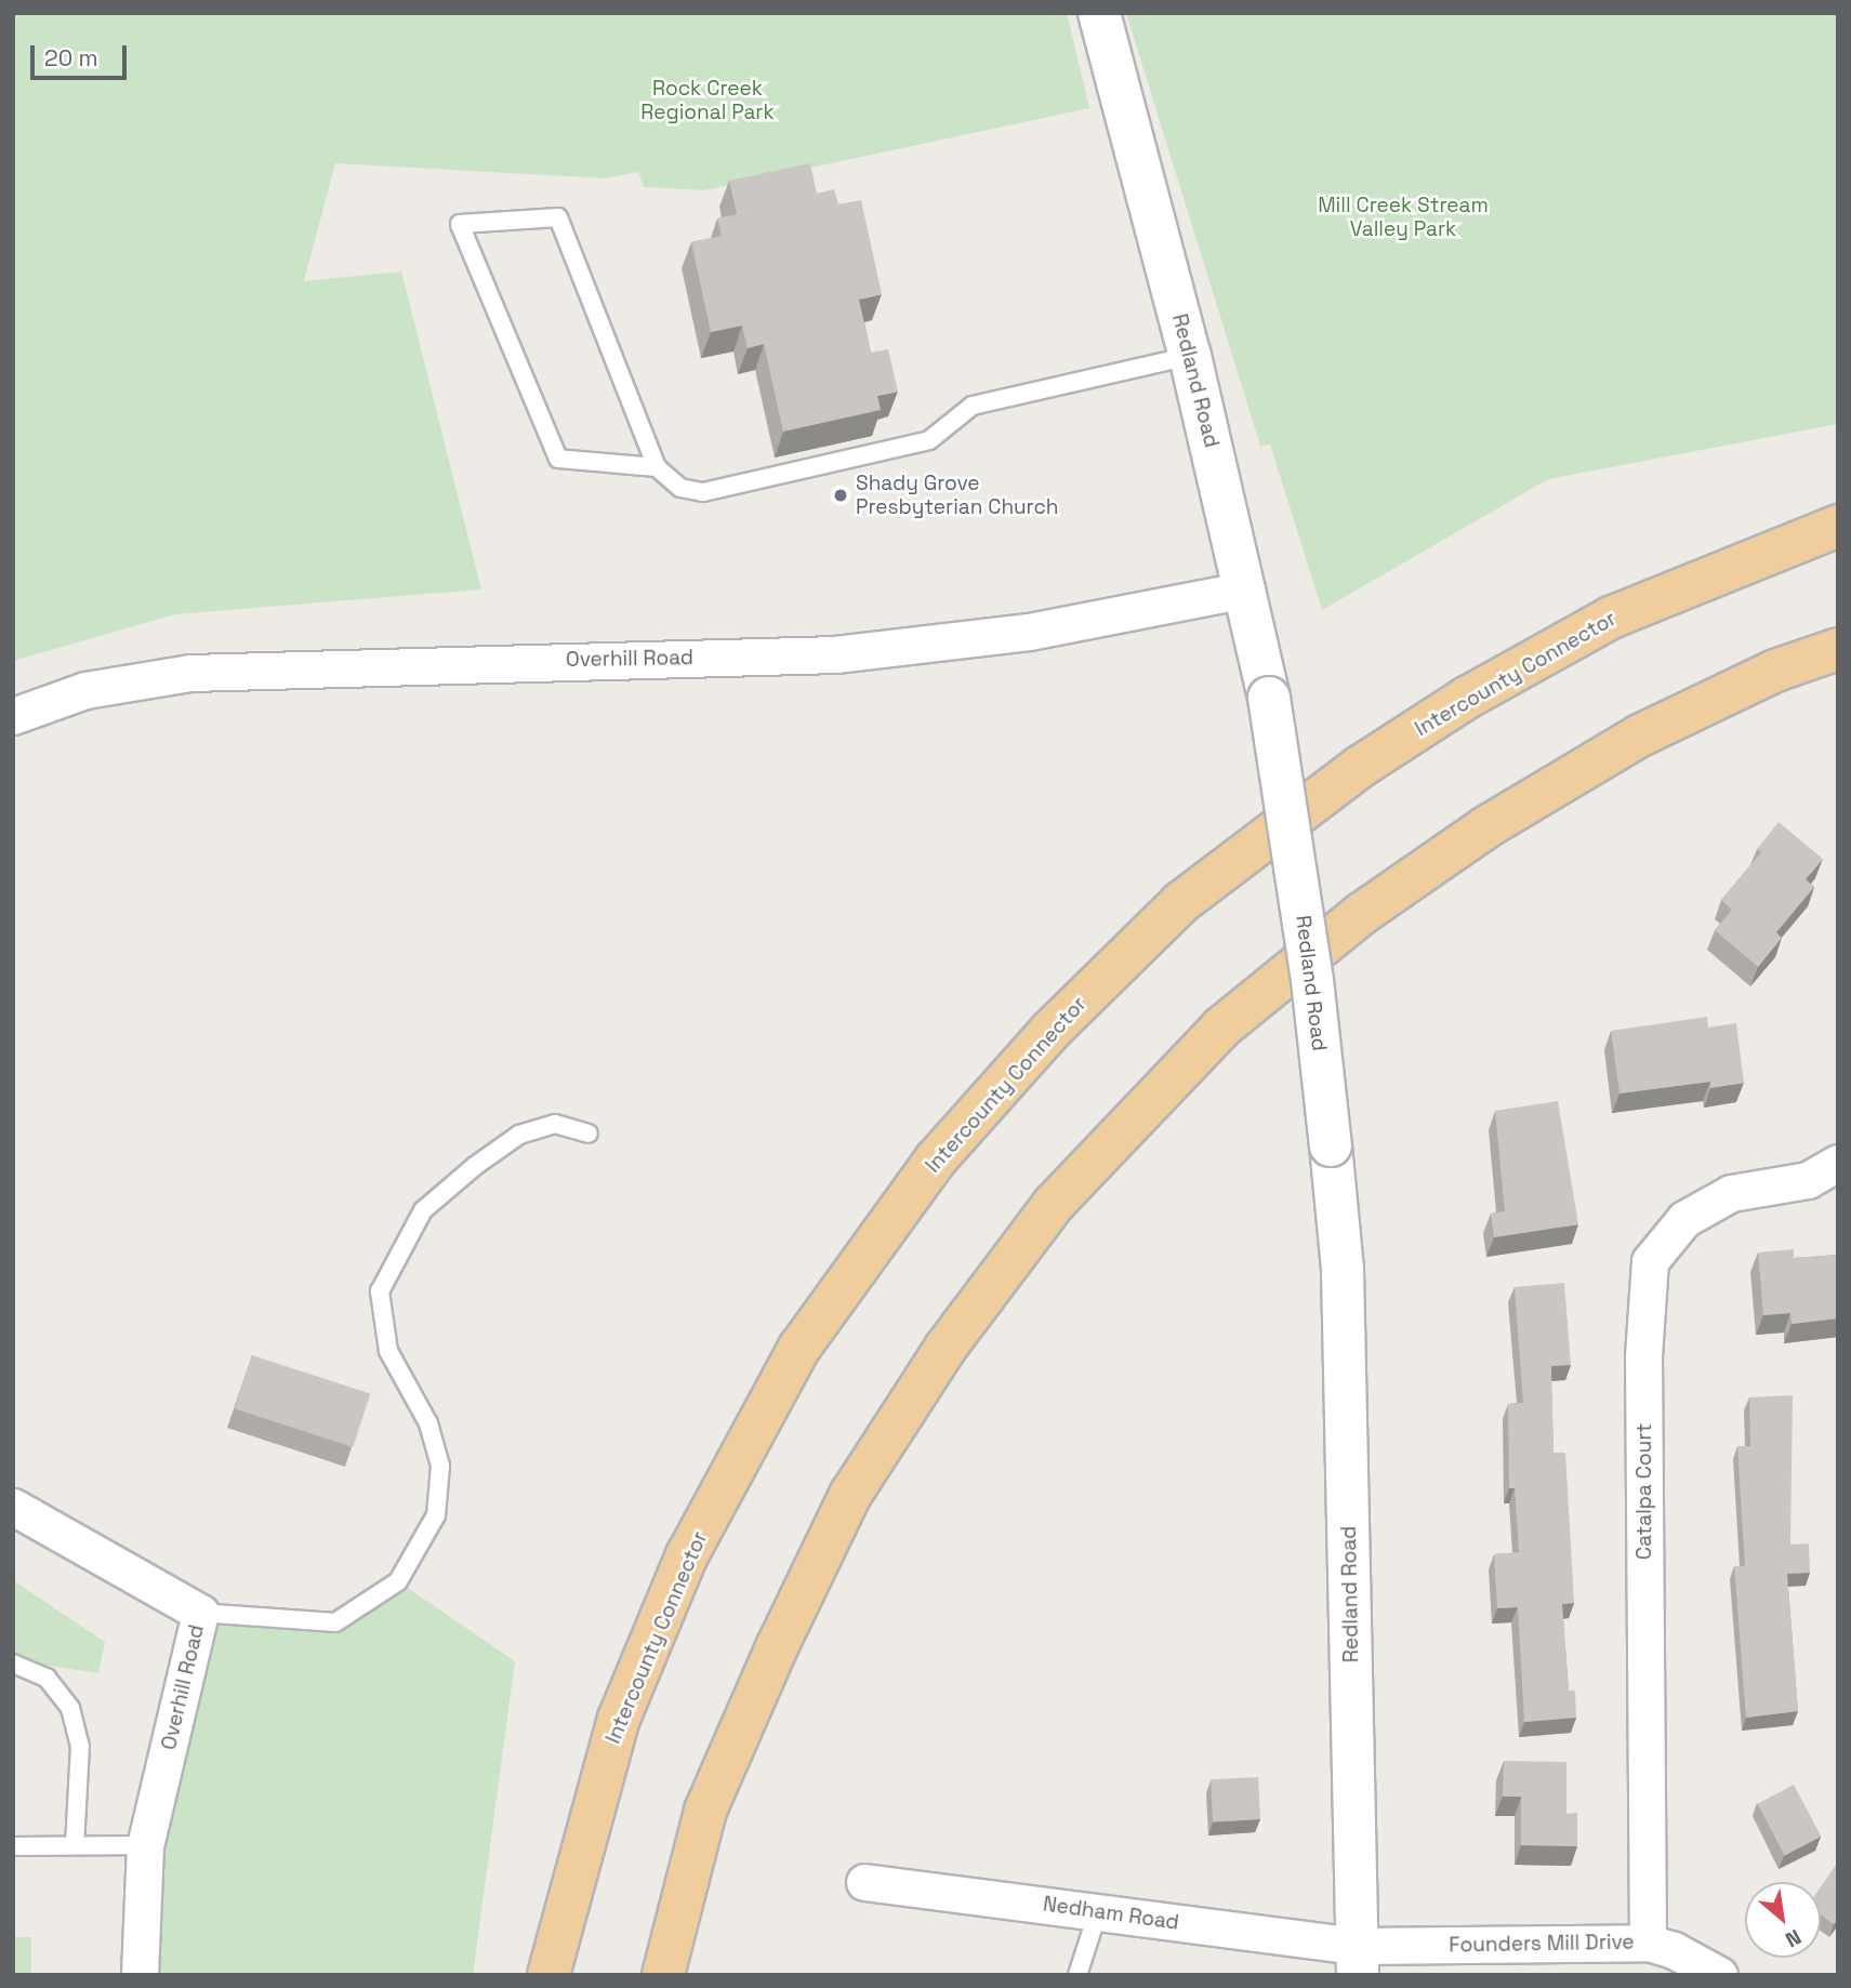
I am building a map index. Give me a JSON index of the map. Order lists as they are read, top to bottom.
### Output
{
  "streets": {
    "highway": ["Intercounty Connector"],
    "main road": ["Redland Road"],
    "street": [
      "Overhill Road",
      "Catalpa Court",
      "Nedham Road",
      "Founders Mill Drive"
    ]
  },
  "crossings": [
    ["Redland Road", "Overhill Road"],
    ["Redland Road", "Nedham Road"],
    ["Redland Road", "Founders Mill Drive"],
    ["Catalpa Court", "Founders Mill Drive"],
    ["Nedham Road", "Founders Mill Drive"]
  ],
  "parks": ["Rock Creek Regional Park", "Mill Creek Stream Valley Park"],
  "places": ["Shady Grove Presbyterian Church"],
  "scale_bar": "20 m",
  "north": "bottom right"
}
